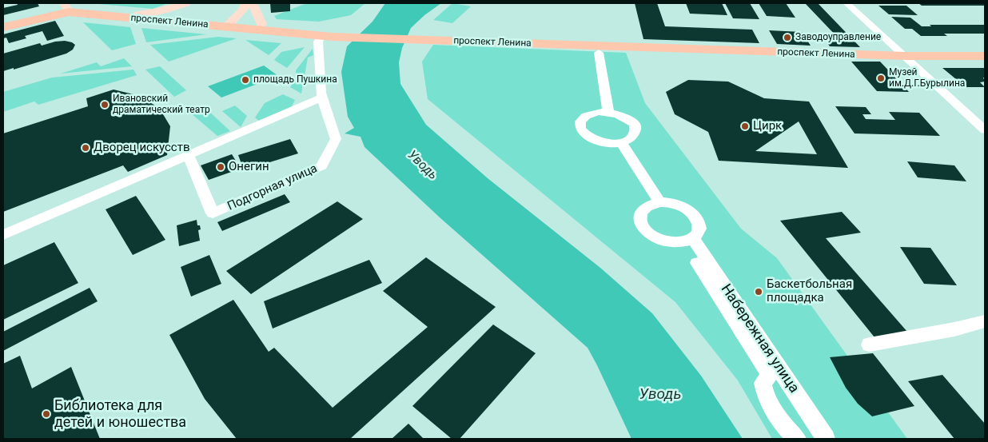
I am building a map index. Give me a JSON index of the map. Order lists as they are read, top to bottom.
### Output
{
  "streets": {
    "highway": ["проспект Ленина"],
    "street": ["Подгорная улица", "Набережная улица"]
  },
  "crossings": [
    ["проспект Ленина", "Подгорная улица"]
  ],
  "water": ["Уводь"],
  "places": [
    "Заводоуправление",
    "Музей им.Д.Г.Бурылина",
    "площадь Пушкина",
    "Ивановский драматический театр",
    "Цирк",
    "Дворец искусств",
    "Онегин",
    "Баскетбольная площадка",
    "Библиотека для детей и юношества"
  ]
}
